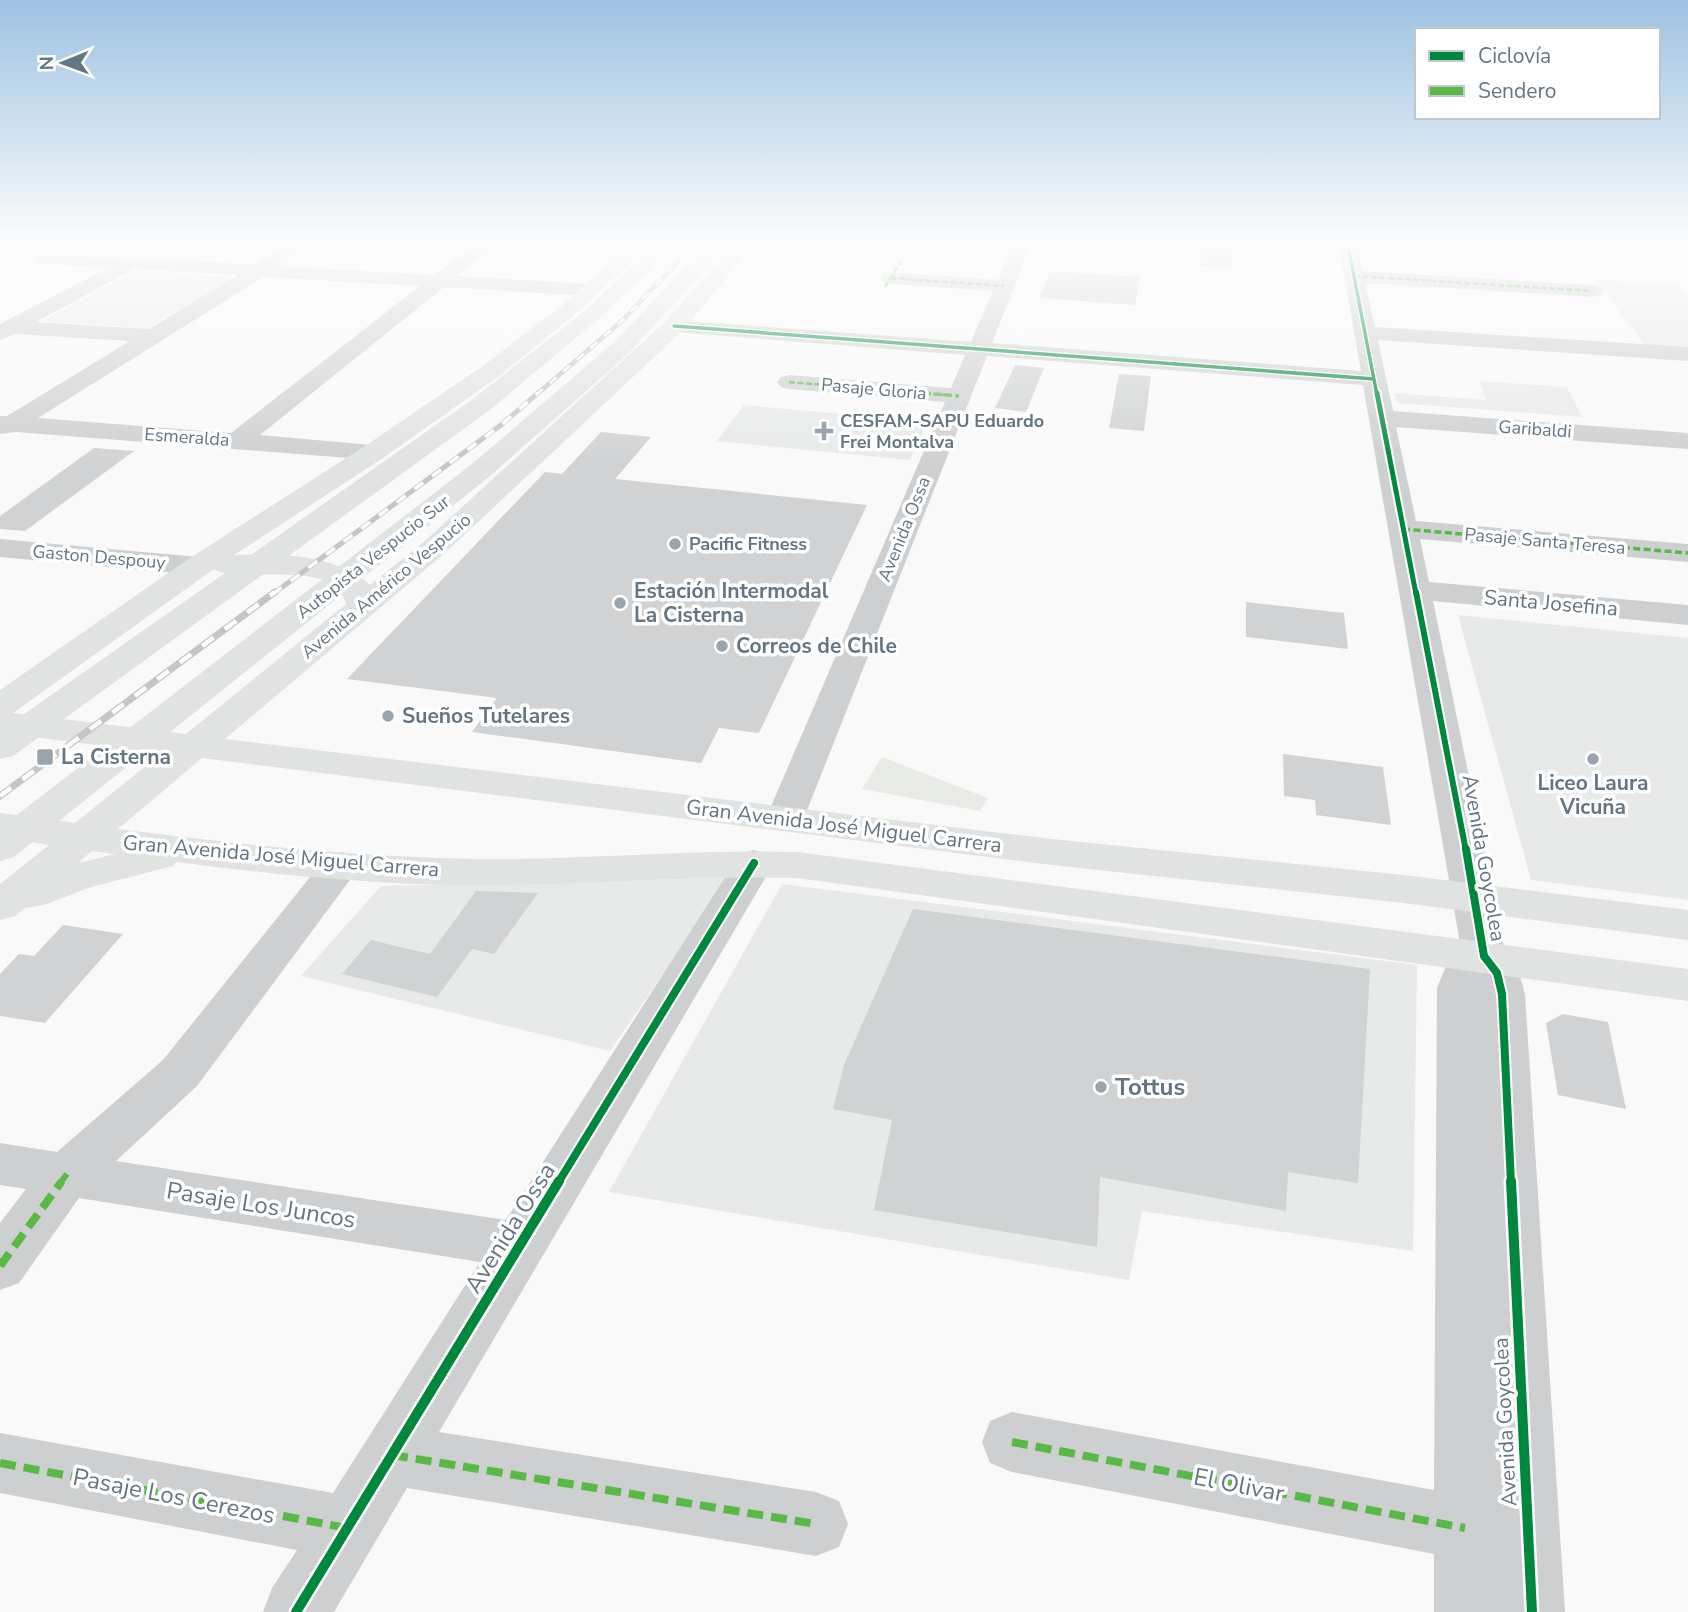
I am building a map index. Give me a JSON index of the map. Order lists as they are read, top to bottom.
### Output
{
  "streets": {
    "main road": ["Autopista Vespucio Sur", "Avenida Américo Vespucio", "Gran Avenida José Miguel Carrera"],
    "street": [
      "Pasaje Gloria",
      "Garibaldi",
      "Esmeralda",
      "Avenida Ossa",
      "Pasaje Santa Teresa",
      "Gaston Despouy",
      "Santa Josefina",
      "Avenida Goycolea",
      "Pasaje Los Juncos",
      "El Olivar",
      "Pasaje Los Cerezos"
    ]
  },
  "crossings": [
    ["Pasaje Gloria", "Avenida Ossa"],
    ["Garibaldi", "Avenida Goycolea"],
    ["Avenida Ossa", "Gran Avenida José Miguel Carrera"],
    ["Avenida Ossa", "Pasaje Los Juncos"],
    ["Avenida Ossa", "Pasaje Los Cerezos"],
    ["Pasaje Santa Teresa", "Avenida Goycolea"],
    ["Avenida Américo Vespucio", "Gran Avenida José Miguel Carrera"],
    ["Santa Josefina", "Avenida Goycolea"],
    ["Gran Avenida José Miguel Carrera", "Avenida Goycolea"],
    ["Avenida Goycolea", "El Olivar"]
  ],
  "places": {
    "health": ["CESFAM-SAPU Eduardo Frei Montalva"],
    "other": [
      "Pacific Fitness",
      "Estación Intermodal La Cisterna",
      "Correos de Chile",
      "Sueños Tutelares",
      "Liceo Laura Vicuña",
      "Tottus"
    ],
    "transit": ["La Cisterna"]
  },
  "legend": ["Ciclovía", "Sendero"],
  "north": "left"
}
